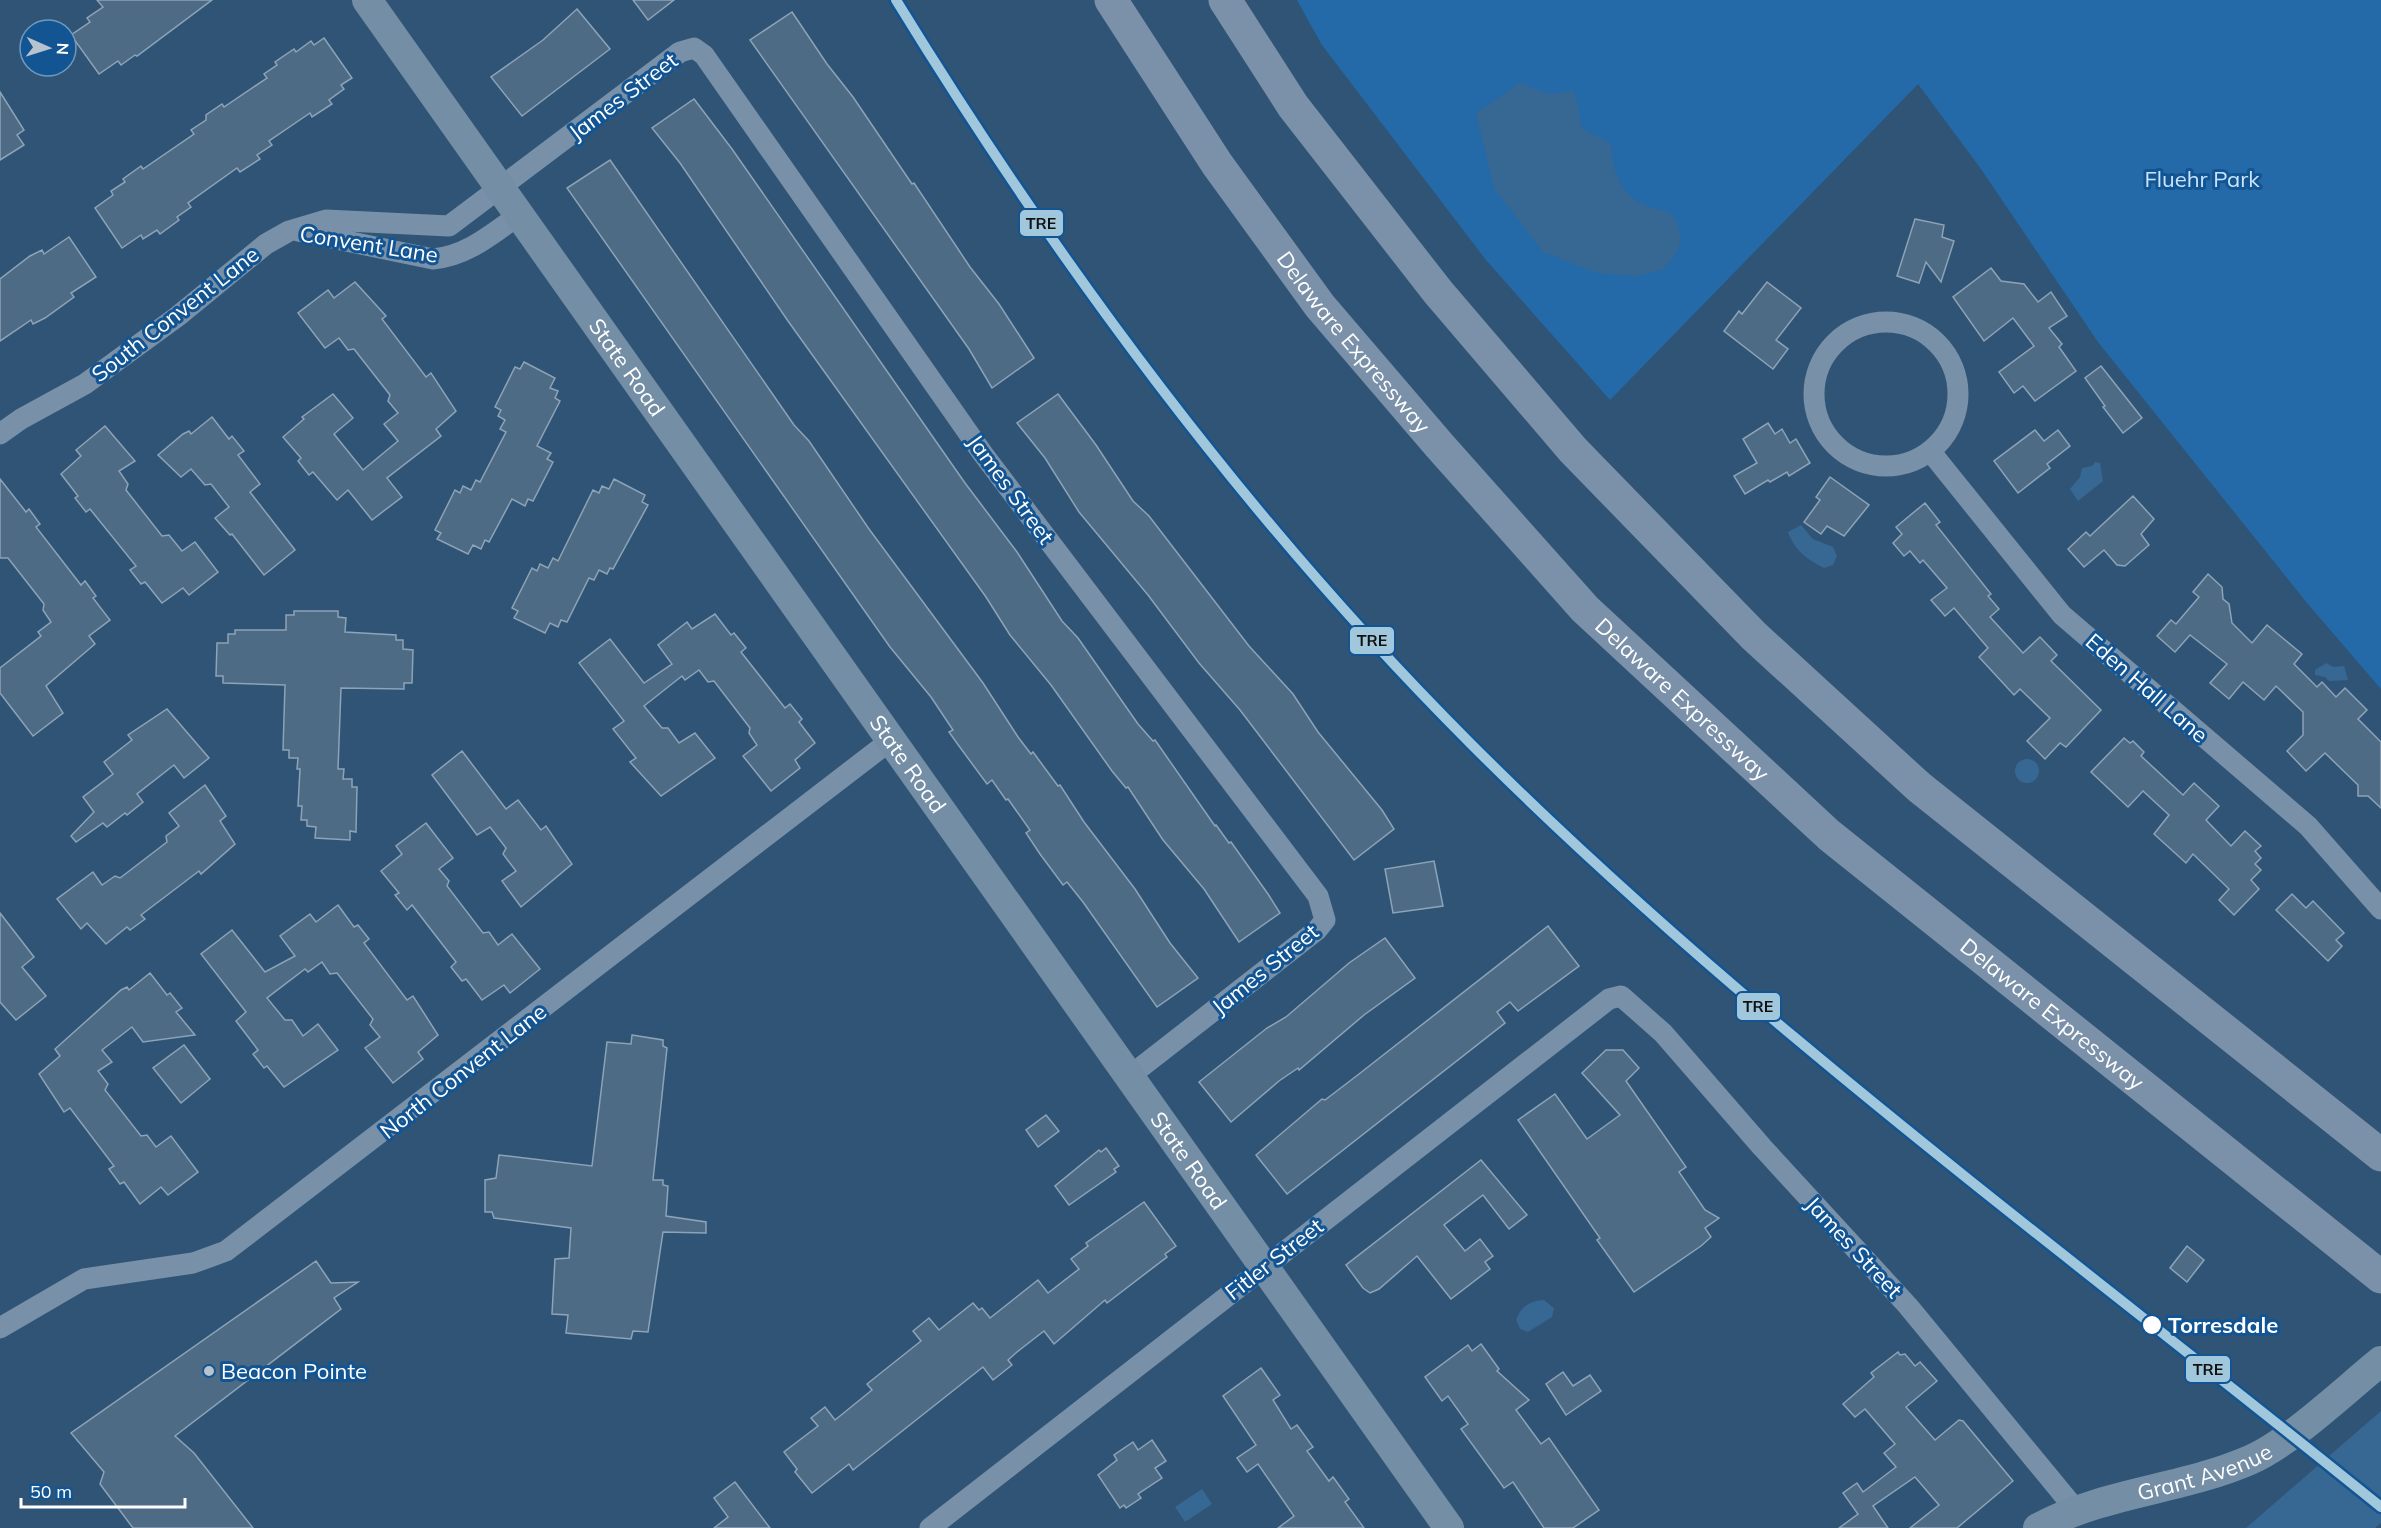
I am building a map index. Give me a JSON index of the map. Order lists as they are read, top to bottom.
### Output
{
  "streets": {
    "highway": ["Delaware Expressway"],
    "main road": ["State Road", "Grant Avenue"],
    "street": [
      "James Street",
      "Convent Lane",
      "South Convent Lane",
      "Eden Hall Lane",
      "North Convent Lane",
      "Fitler Street"
    ]
  },
  "crossings": [
    ["James Street", "Convent Lane"],
    ["James Street", "State Road"],
    ["James Street", "Fitler Street"],
    ["James Street", "Grant Avenue"],
    ["Convent Lane", "South Convent Lane"],
    ["Convent Lane", "State Road"],
    ["State Road", "North Convent Lane"],
    ["State Road", "Fitler Street"]
  ],
  "parks": ["Fluehr Park"],
  "places": ["Torresdale", "Beacon Pointe"],
  "lines": ["transit line TRE"],
  "scale_bar": "50 m",
  "north": "right"
}
